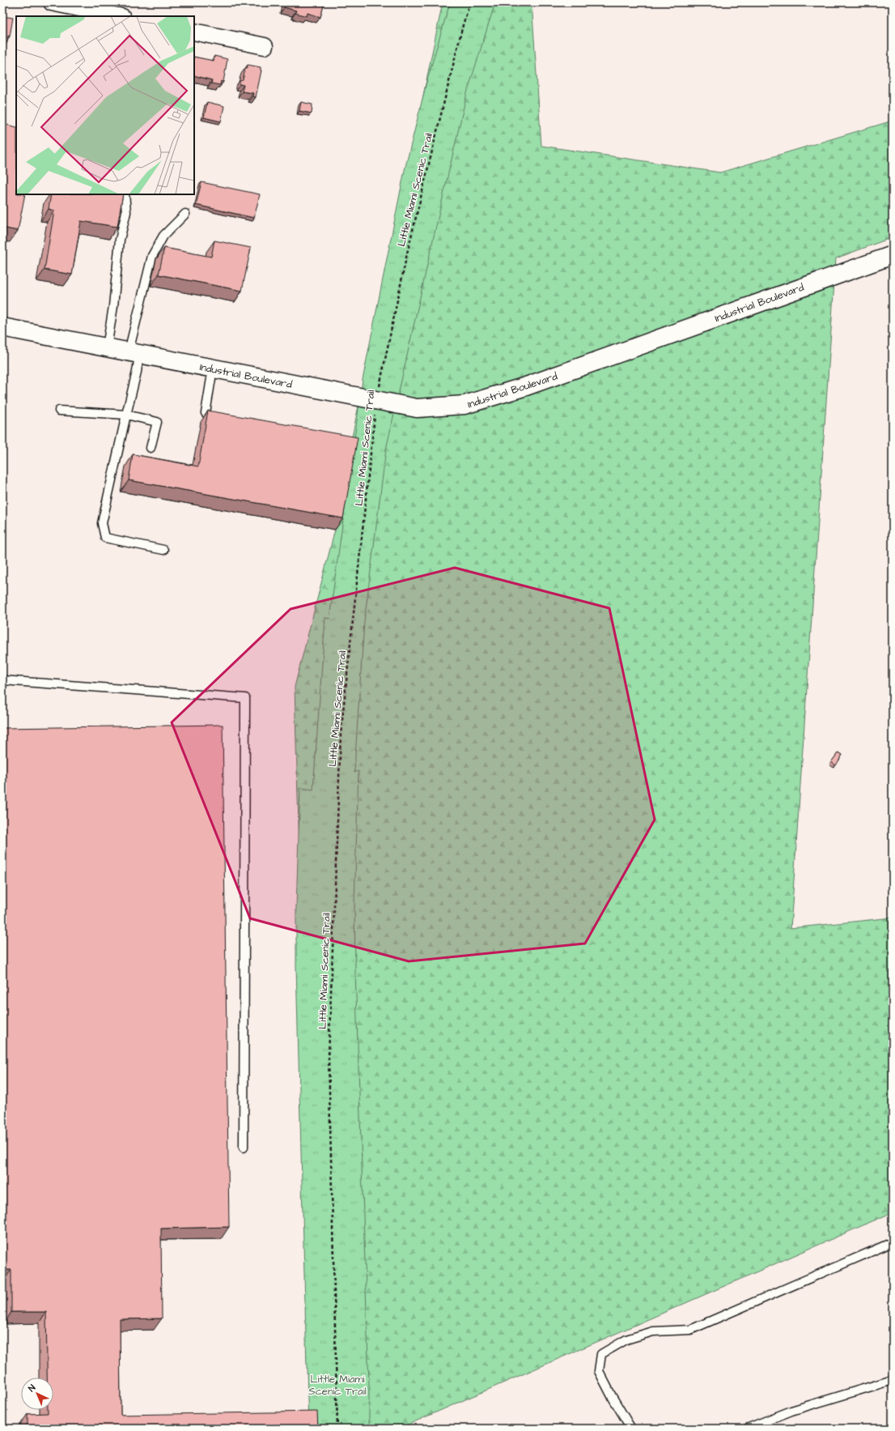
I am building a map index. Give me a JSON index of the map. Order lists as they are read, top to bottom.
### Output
{
  "streets": {
    "street": ["Industrial Boulevard"],
    "path": ["Little Miami Scenic Trail"]
  },
  "crossings": [
    ["Little Miami Scenic Trail", "Industrial Boulevard"]
  ],
  "parks": ["Little Miami Scenic Trail"],
  "north": "top left"
}
